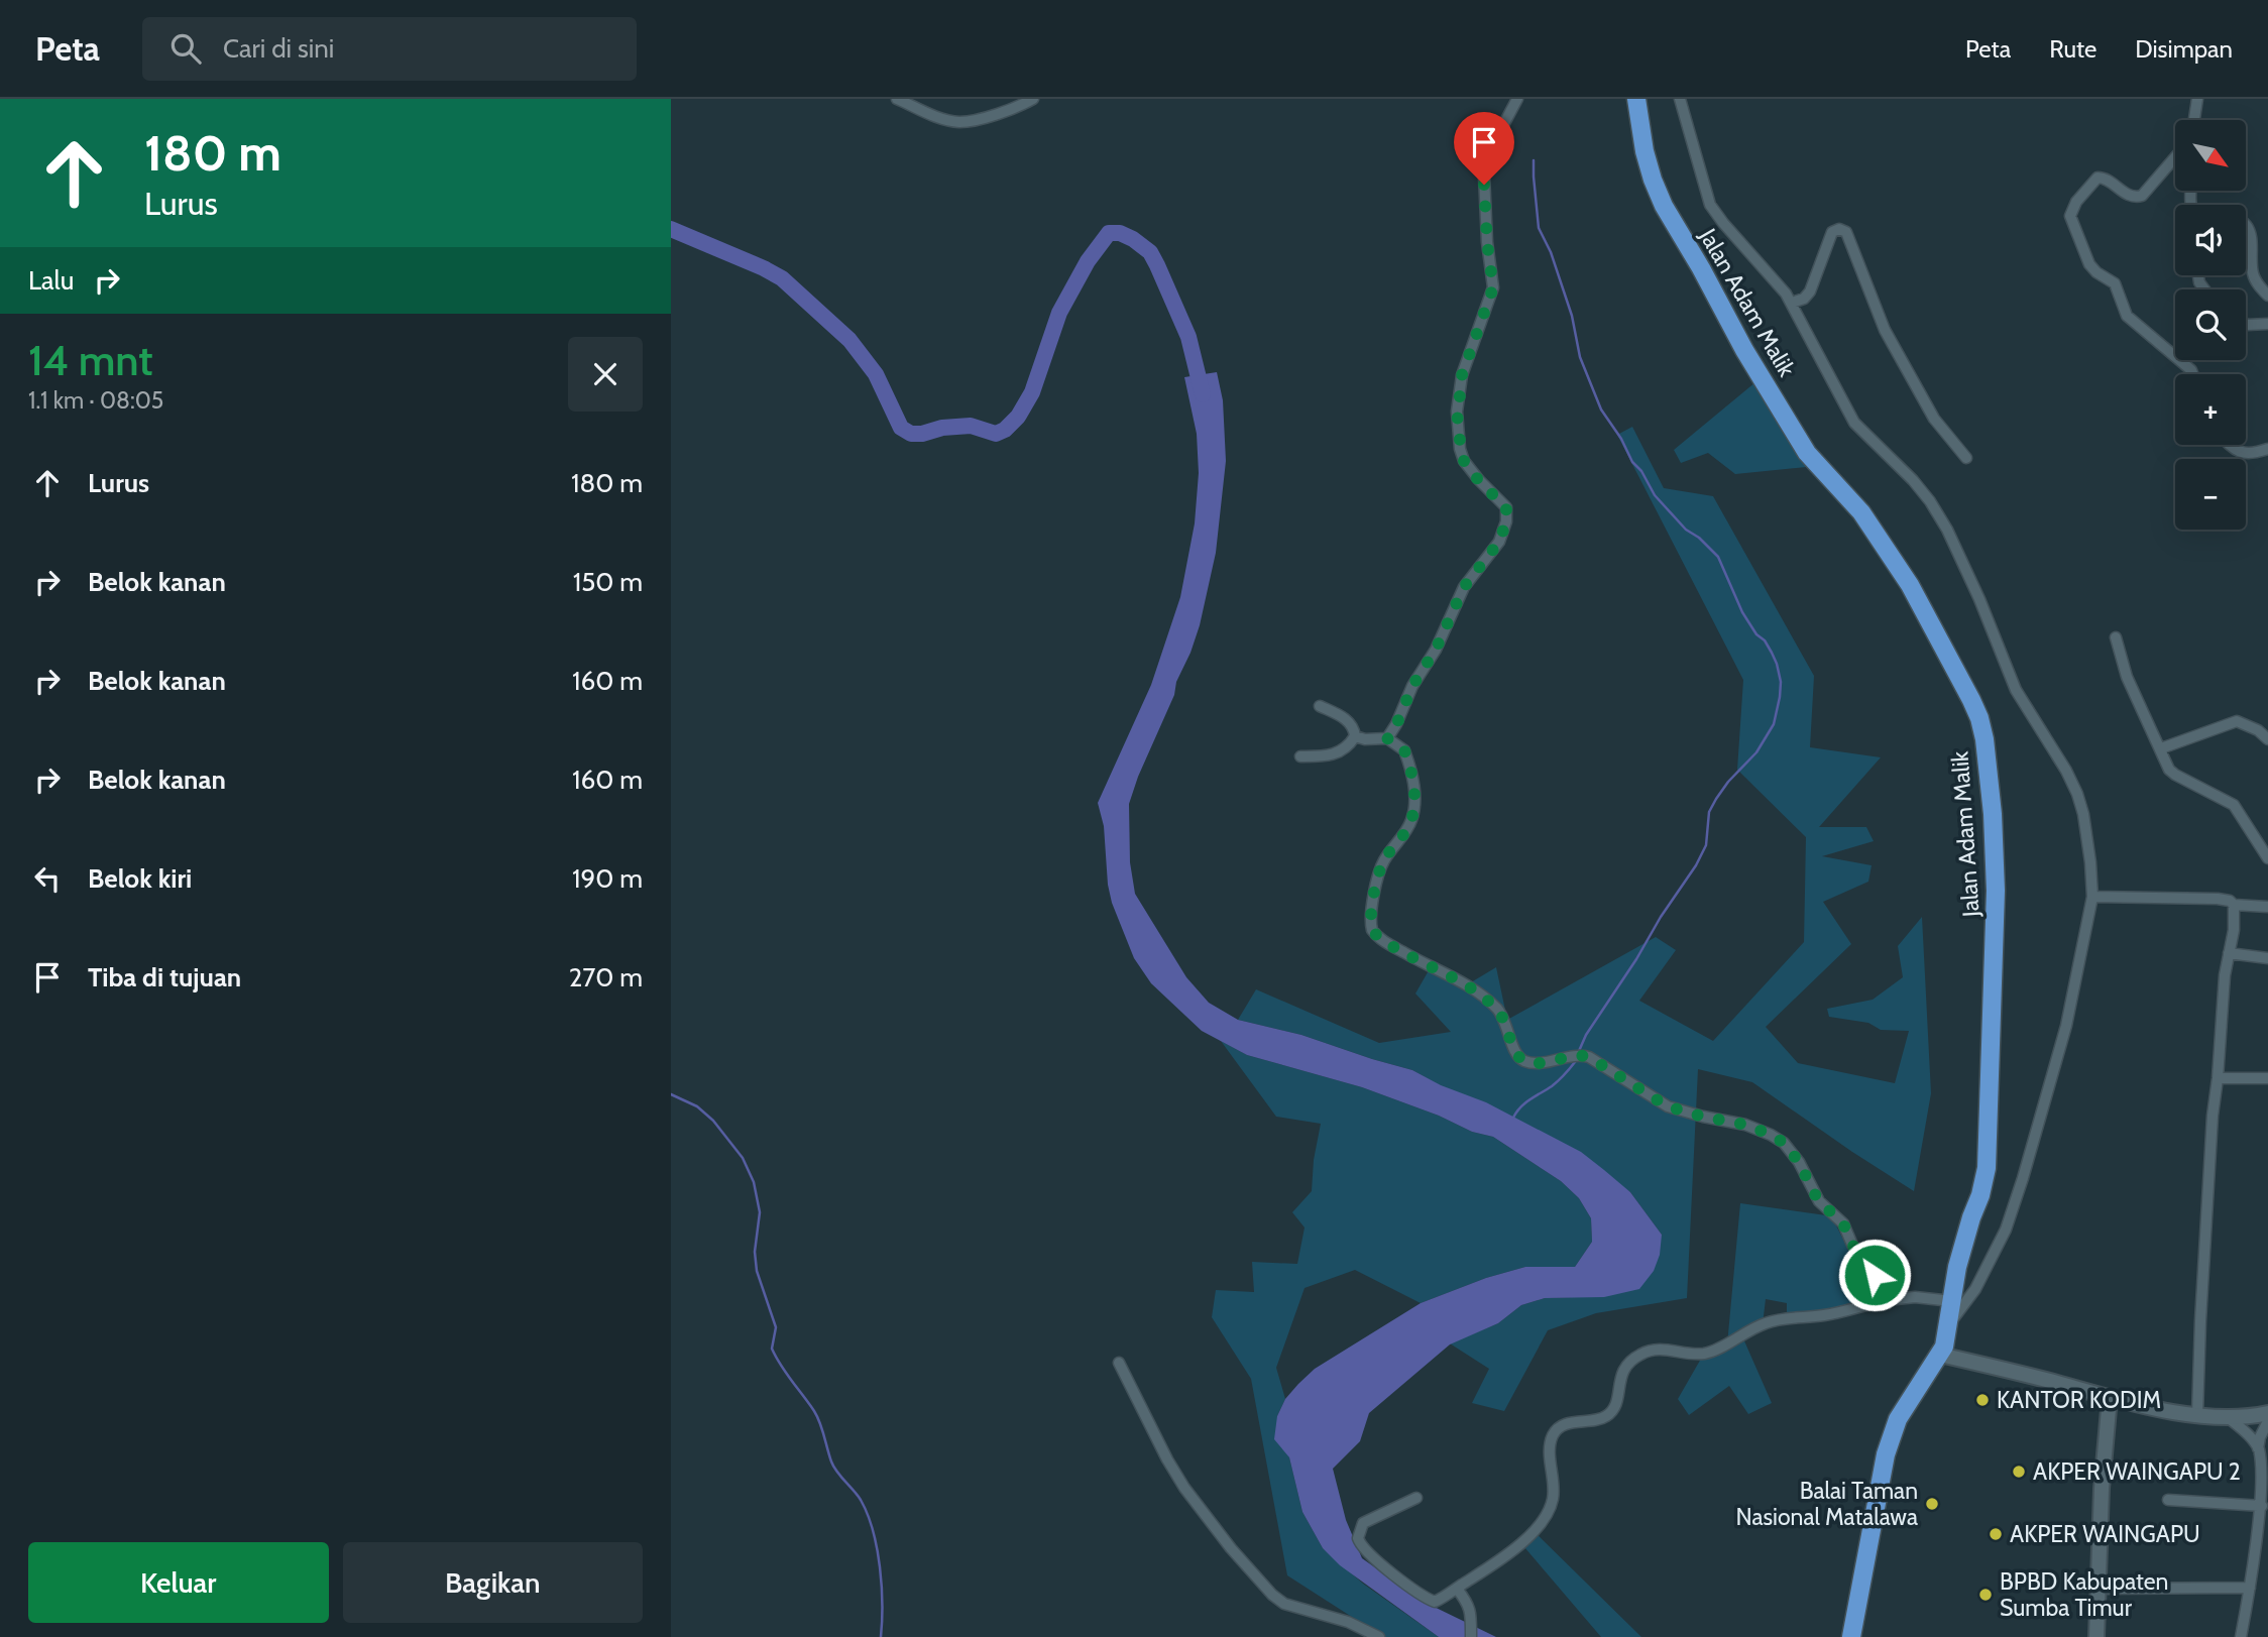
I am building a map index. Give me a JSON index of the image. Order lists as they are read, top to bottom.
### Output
{
  "streets": {
    "highway": ["Jalan Adam Malik"]
  },
  "places": [
    "KANTOR KODIM",
    "AKPER WAINGAPU 2",
    "Balai Taman Nasional Matalawa",
    "AKPER WAINGAPU",
    "BPBD Kabupaten Sumba Timur"
  ],
  "north": "bottom right",
  "page": {
    "header": "Peta",
    "search": "Cari di sini",
    "nav": ["Peta", "Rute", "Disimpan"],
    "turn": ["180 m", "Lurus"],
    "map_buttons": ["+", "−"],
    "then": "Lalu",
    "heading": ["14 mnt", "1.1 km · 08:05"],
    "list": [
      {
        "name": "Lurus",
        "value": "180 m"
      },
      {
        "name": "Belok kanan",
        "value": "150 m"
      },
      {
        "name": "Belok kanan",
        "value": "160 m"
      },
      {
        "name": "Belok kanan",
        "value": "160 m"
      },
      {
        "name": "Belok kiri",
        "value": "190 m"
      },
      {
        "name": "Tiba di tujuan",
        "value": "270 m"
      }
    ],
    "buttons": ["Keluar", "Bagikan"]
  }
}
